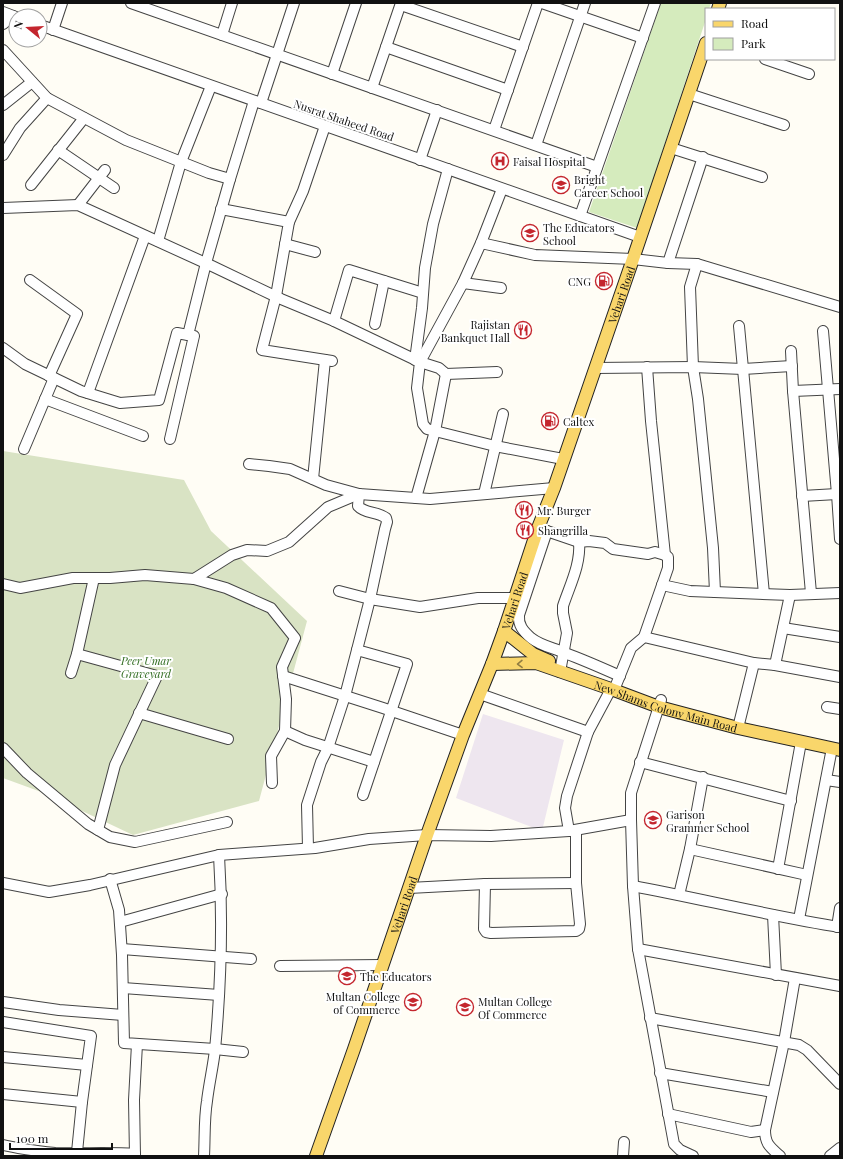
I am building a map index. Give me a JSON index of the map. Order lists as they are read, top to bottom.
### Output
{
  "streets": {
    "main road": ["Vehari Road", "New Shams Colony Main Road"],
    "street": ["Nusrat Shaheed Road"]
  },
  "crossings": [
    ["Nusrat Shaheed Road", "Vehari Road"],
    ["Vehari Road", "New Shams Colony Main Road"]
  ],
  "parks": ["Peer Umar Graveyard"],
  "places": {
    "hospital": ["Faisal Hospital"],
    "school or university": [
      "Bright Career School",
      "The Educators School",
      "Garison Grammer School",
      "The Educators",
      "Multan College of Commerce",
      "Multan College Of Commerce"
    ],
    "fuel station": ["CNG", "Caltex"],
    "restaurant": ["Rajistan Bankquet Hall", "Mr. Burger", "Shangrilla"]
  },
  "legend": ["Road", "Park"],
  "scale_bar": "100 m",
  "north": "left"
}
